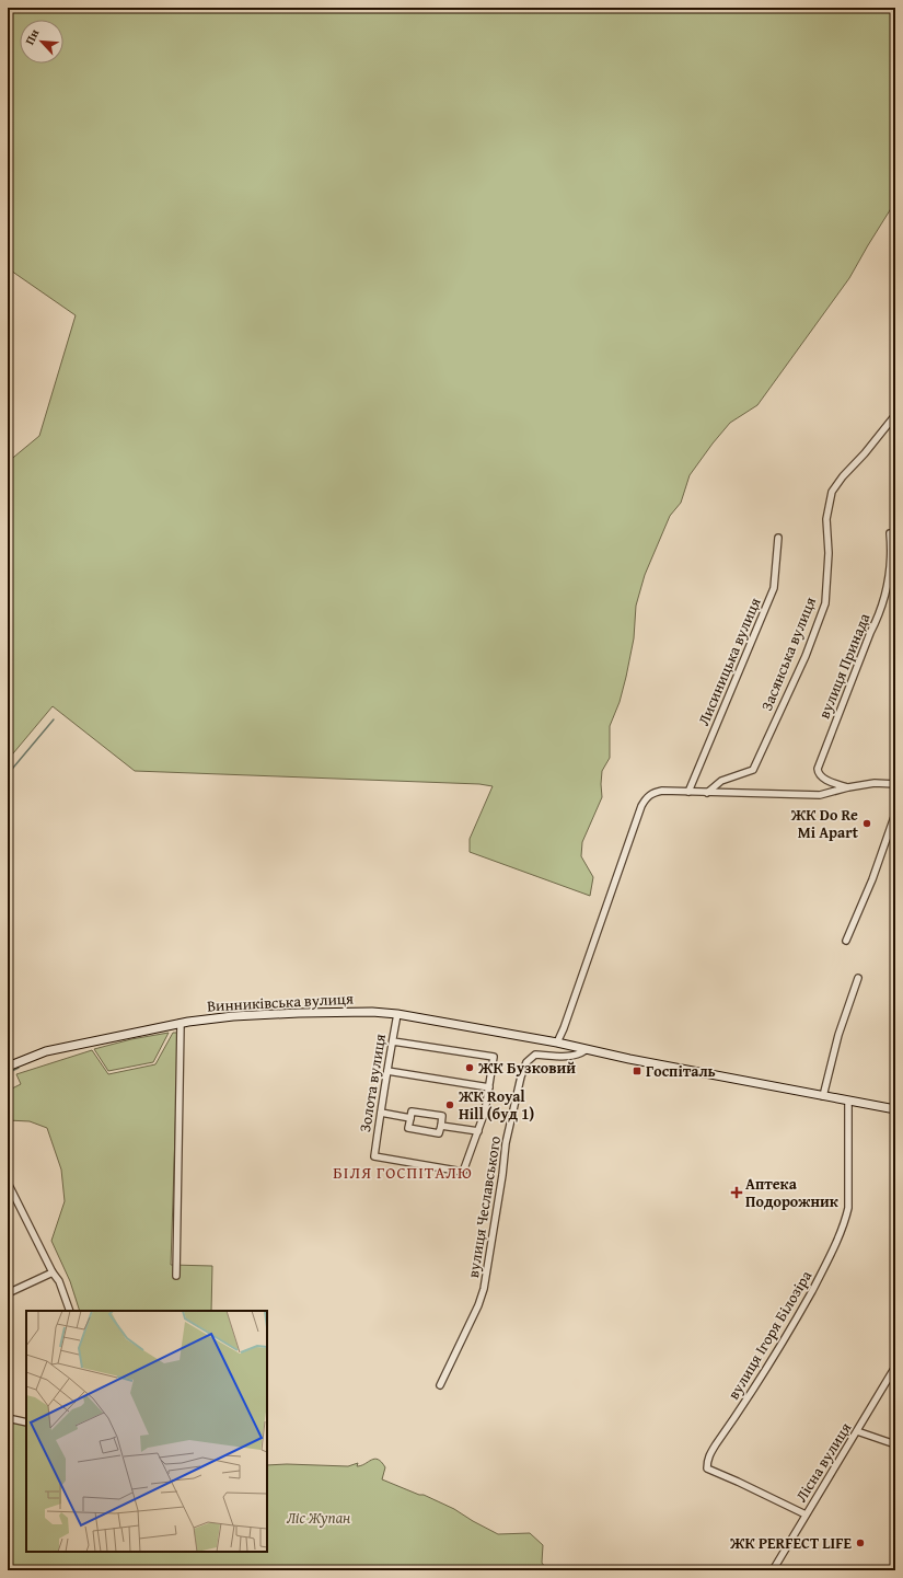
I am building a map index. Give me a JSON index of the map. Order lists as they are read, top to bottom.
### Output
{
  "streets": {
    "main road": ["Винниківська вулиця"],
    "street": [
      "Засянська вулиця",
      "Лисиницька вулиця",
      "вулиця Принада",
      "Золота вулиця",
      "вулиця Чеславського",
      "вулиця Ігоря Білозіра",
      "Лісна вулиця"
    ]
  },
  "crossings": [
    ["Винниківська вулиця", "Золота вулиця"],
    ["Винниківська вулиця", "вулиця Чеславського"],
    ["Винниківська вулиця", "вулиця Ігоря Білозіра"],
    ["вулиця Ігоря Білозіра", "Лісна вулиця"]
  ],
  "districts": ["БІЛЯ ГОСПІТАЛЮ"],
  "parks": ["Ліс Жупан"],
  "places": {
    "other": [
      "ЖК Do Re Mi Apart",
      "ЖК Бузковий",
      "ЖК Royal Hill (буд 1)",
      "ЖК PERFECT LIFE"
    ],
    "transit": ["Госпіталь"],
    "health": ["Аптека Подорожник"]
  },
  "north": "top left"
}
